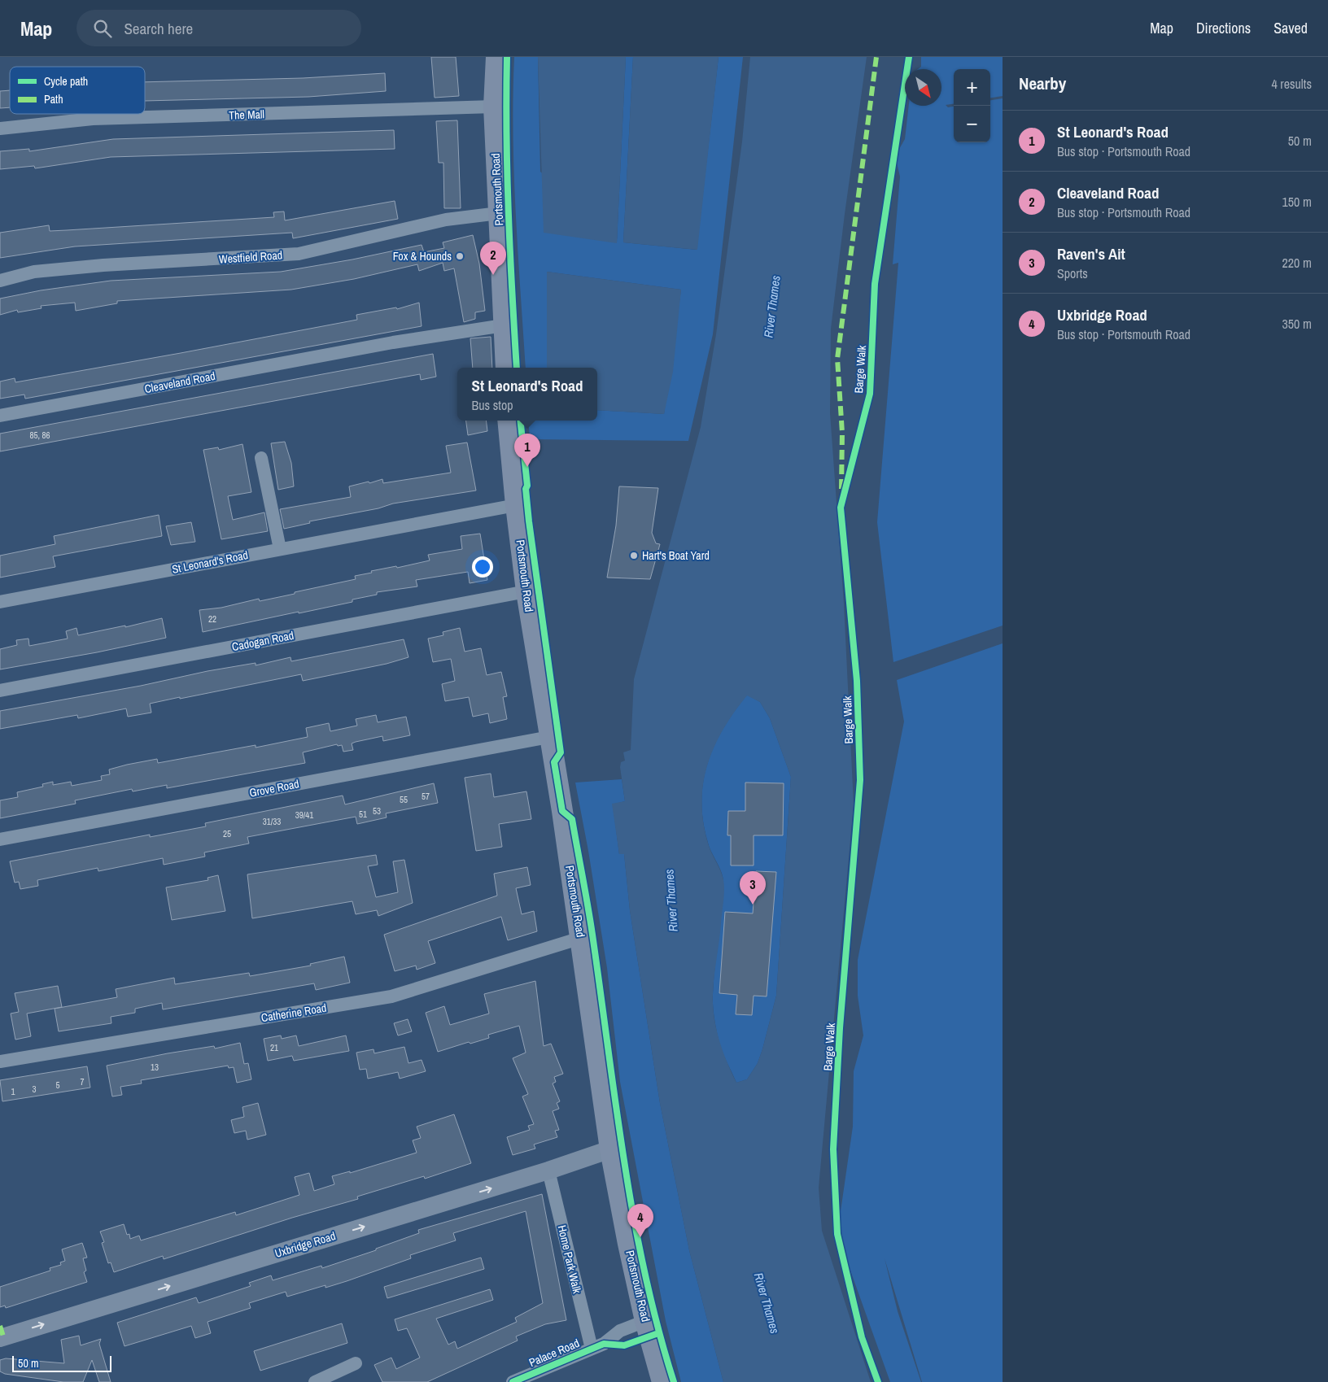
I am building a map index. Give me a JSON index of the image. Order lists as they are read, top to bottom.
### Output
{
  "streets": {
    "main road": ["Portsmouth Road"],
    "street": [
      "The Mall",
      "Westfield Road",
      "Cleaveland Road",
      "St Leonard's Road",
      "Cadogan Road",
      "Grove Road",
      "Catherine Road",
      "Uxbridge Road",
      "Home Park Walk",
      "Palace Road"
    ],
    "cycle path": ["Barge Walk"]
  },
  "crossings": [
    ["The Mall", "Portsmouth Road"],
    ["Portsmouth Road", "Westfield Road"],
    ["Portsmouth Road", "Cleaveland Road"],
    ["Portsmouth Road", "St Leonard's Road"],
    ["Portsmouth Road", "Cadogan Road"],
    ["Portsmouth Road", "Grove Road"],
    ["Portsmouth Road", "Catherine Road"],
    ["Portsmouth Road", "Uxbridge Road"],
    ["Portsmouth Road", "Palace Road"],
    ["Uxbridge Road", "Home Park Walk"],
    ["Home Park Walk", "Palace Road"]
  ],
  "one_way": ["Uxbridge Road"],
  "water": ["River Thames"],
  "places": ["Fox & Hounds", "Hart's Boat Yard"],
  "house_numbers": [
    "85, 86",
    "22",
    "57",
    "55",
    "53",
    "51",
    "39/41",
    "31/33",
    "25",
    "21",
    "13",
    "7",
    "5",
    "3",
    "1"
  ],
  "legend": ["Cycle path", "Path"],
  "scale_bar": "50 m",
  "north": "bottom right",
  "page": {
    "header": "Map",
    "search": "Search here",
    "nav": ["Map", "Directions", "Saved"],
    "heading": ["Nearby", "4 results"],
    "map_buttons": ["+", "−"],
    "list": [
      {
        "mark": "1",
        "name": "St Leonard's Road",
        "note": "Bus stop · Portsmouth Road",
        "value": "50 m"
      },
      {
        "mark": "2",
        "name": "Cleaveland Road",
        "note": "Bus stop · Portsmouth Road",
        "value": "150 m"
      },
      {
        "mark": "3",
        "name": "Raven's Ait",
        "note": "Sports",
        "value": "220 m"
      },
      {
        "mark": "4",
        "name": "Uxbridge Road",
        "note": "Bus stop · Portsmouth Road",
        "value": "350 m"
      }
    ],
    "pins": [
      "2",
      "1",
      "3",
      "4"
    ],
    "popup": ["St Leonard's Road", "Bus stop"],
    "scale": "50 m"
  }
}
